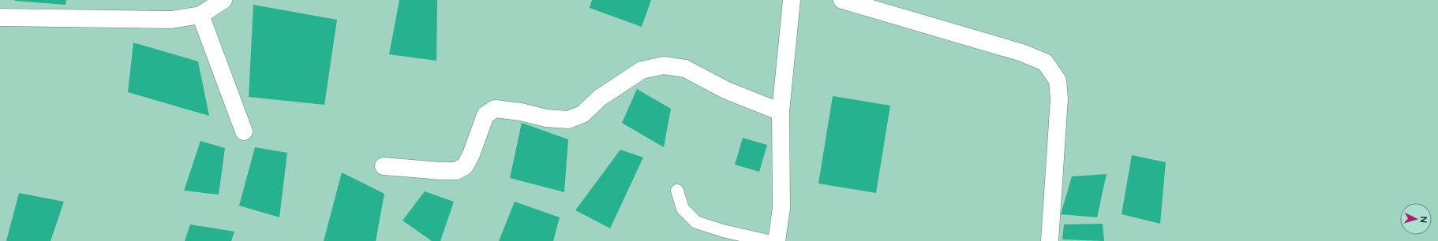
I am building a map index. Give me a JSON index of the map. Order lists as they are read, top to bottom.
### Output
{
  "north": "right"
}
